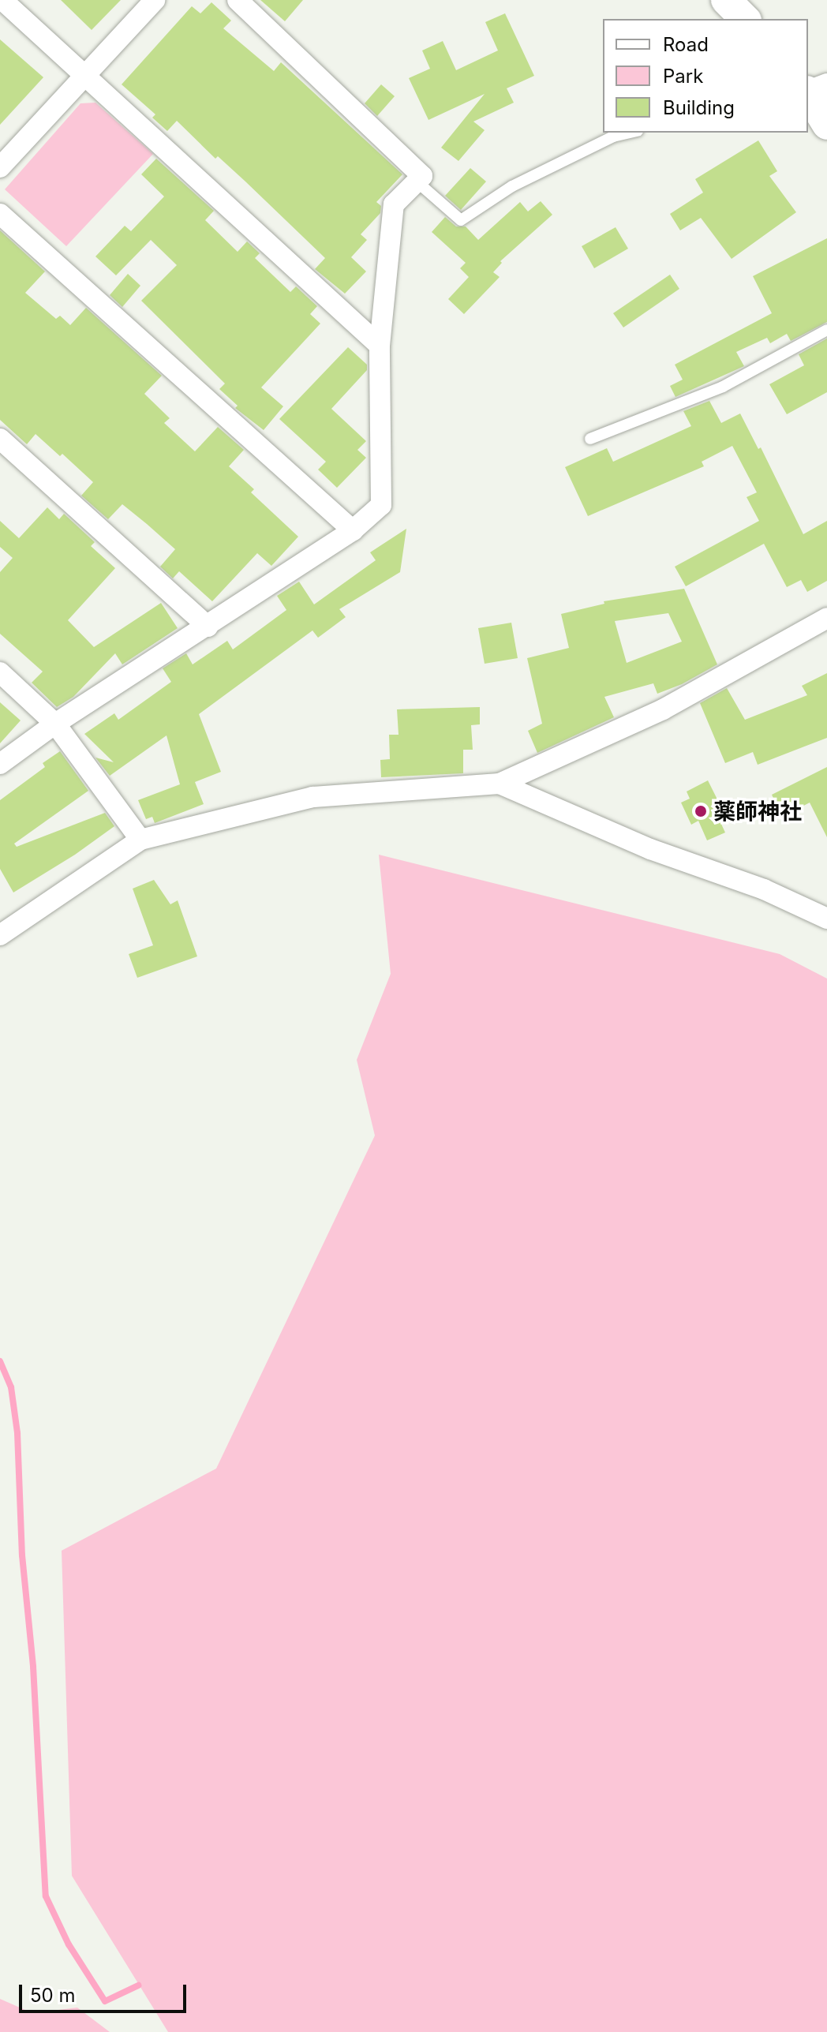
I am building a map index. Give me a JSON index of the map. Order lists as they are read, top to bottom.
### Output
{
  "places": ["薬師神社"],
  "legend": ["Road", "Park", "Building"],
  "scale_bar": "50 m"
}
